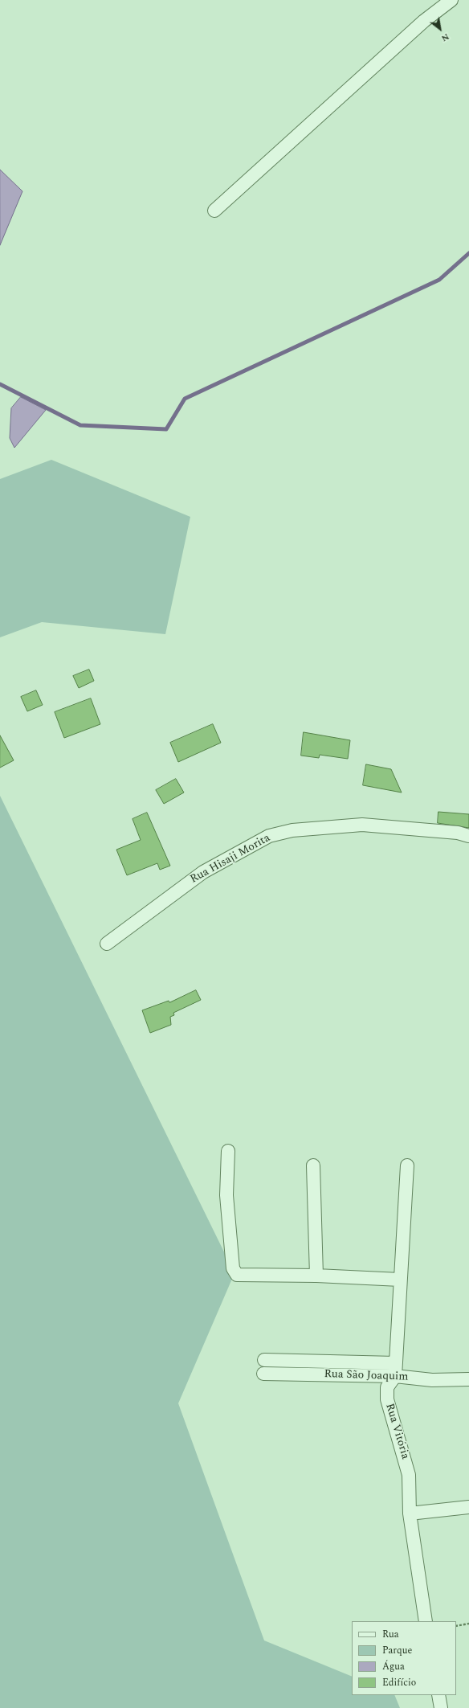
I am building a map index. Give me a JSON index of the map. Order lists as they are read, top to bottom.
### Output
{
  "streets": {
    "street": ["Rua Hisaji Morita", "Rua São Joaquim", "Rua Vitória"]
  },
  "crossings": [
    ["Rua São Joaquim", "Rua Vitória"]
  ],
  "legend": [
    "Rua",
    "Parque",
    "Água",
    "Edifício"
  ],
  "north": "bottom right"
}
